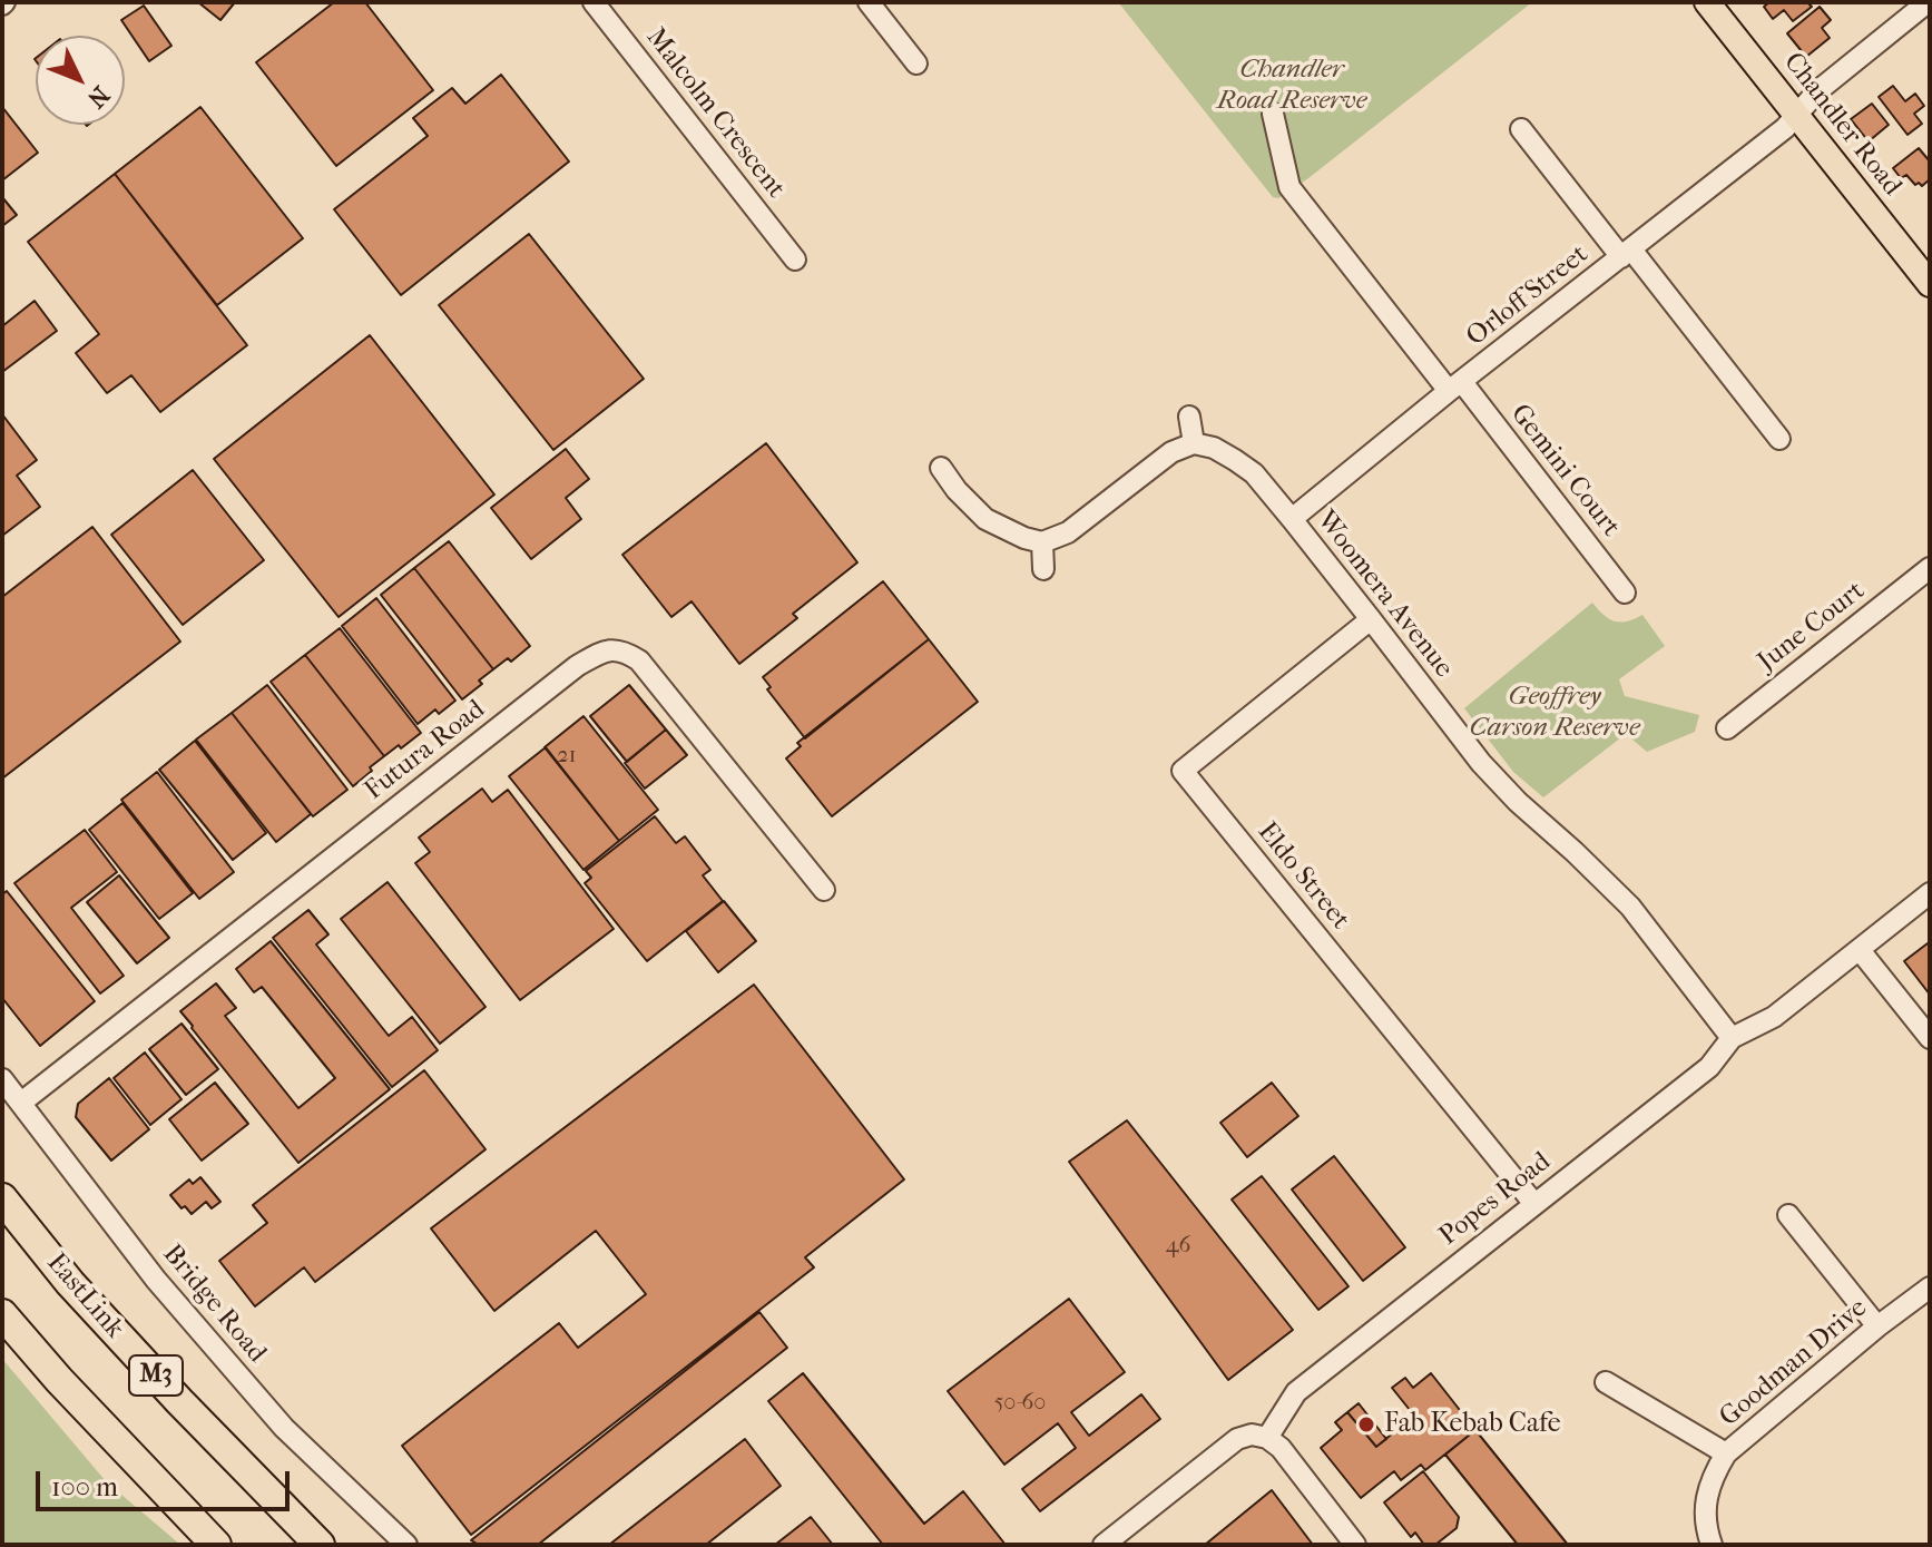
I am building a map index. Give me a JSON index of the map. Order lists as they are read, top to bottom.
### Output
{
  "streets": {
    "highway": ["EastLink", "M3"],
    "main road": ["Chandler Road"],
    "street": [
      "Malcolm Crescent",
      "Orloff Street",
      "Gemini Court",
      "Woomera Avenue",
      "June Court",
      "Futura Road",
      "Eldo Street",
      "Popes Road",
      "Bridge Road",
      "Goodman Drive"
    ]
  },
  "crossings": [
    ["Chandler Road", "Orloff Street"],
    ["Orloff Street", "Gemini Court"],
    ["Orloff Street", "Woomera Avenue"],
    ["Woomera Avenue", "Eldo Street"],
    ["Woomera Avenue", "Popes Road"],
    ["Futura Road", "Bridge Road"],
    ["Eldo Street", "Popes Road"]
  ],
  "parks": ["Chandler Road Reserve", "Geoffrey Carson Reserve"],
  "places": ["Fab Kebab Cafe"],
  "house_numbers": ["21", "46", "50-60"],
  "scale_bar": "100 m",
  "north": "bottom right"
}
